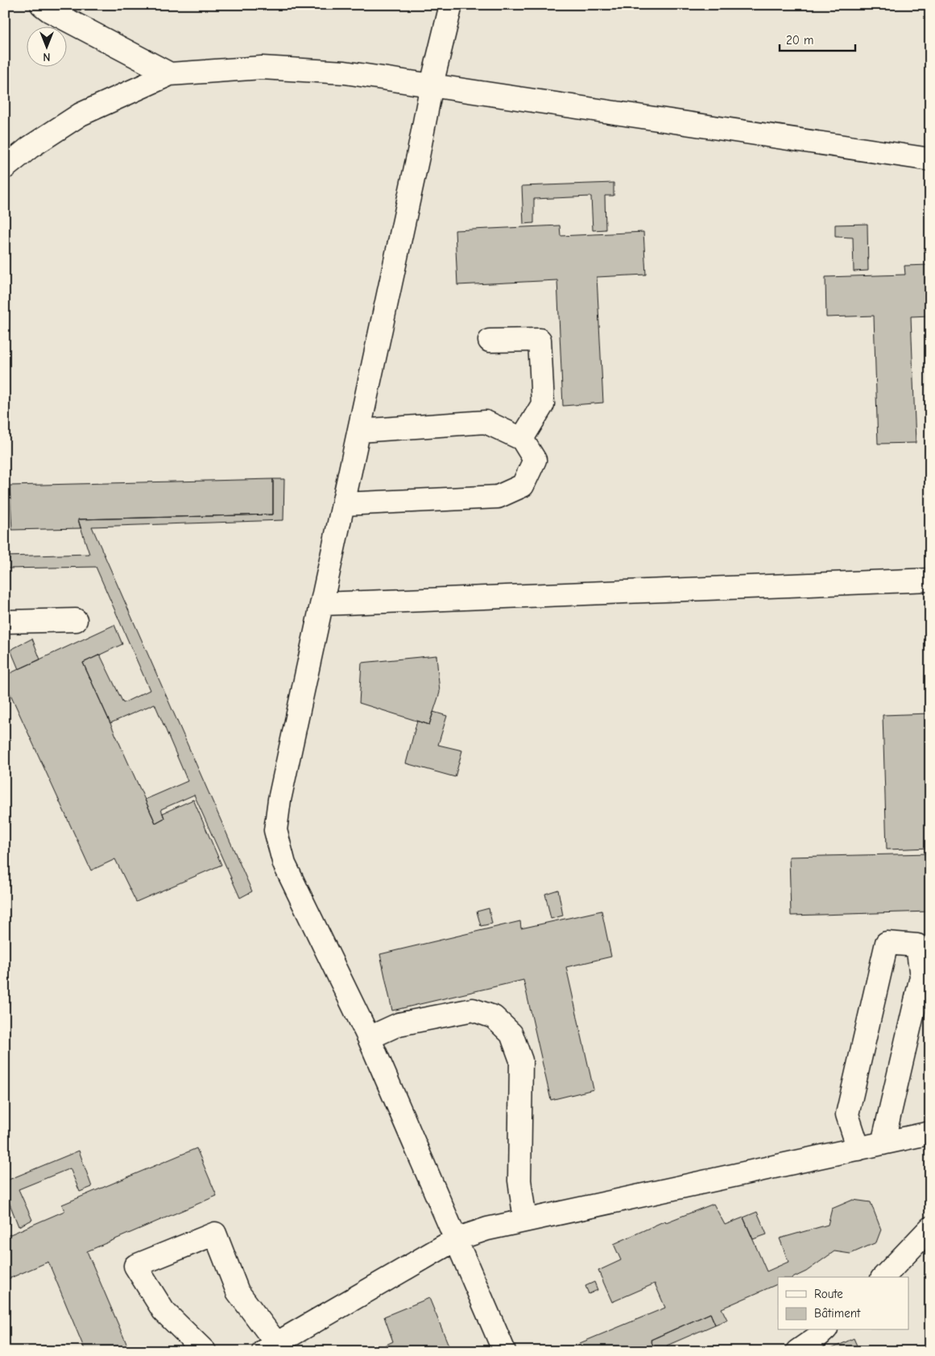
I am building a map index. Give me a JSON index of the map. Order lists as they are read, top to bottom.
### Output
{
  "legend": ["Route", "Bâtiment"],
  "scale_bar": "20 m",
  "north": "bottom"
}
